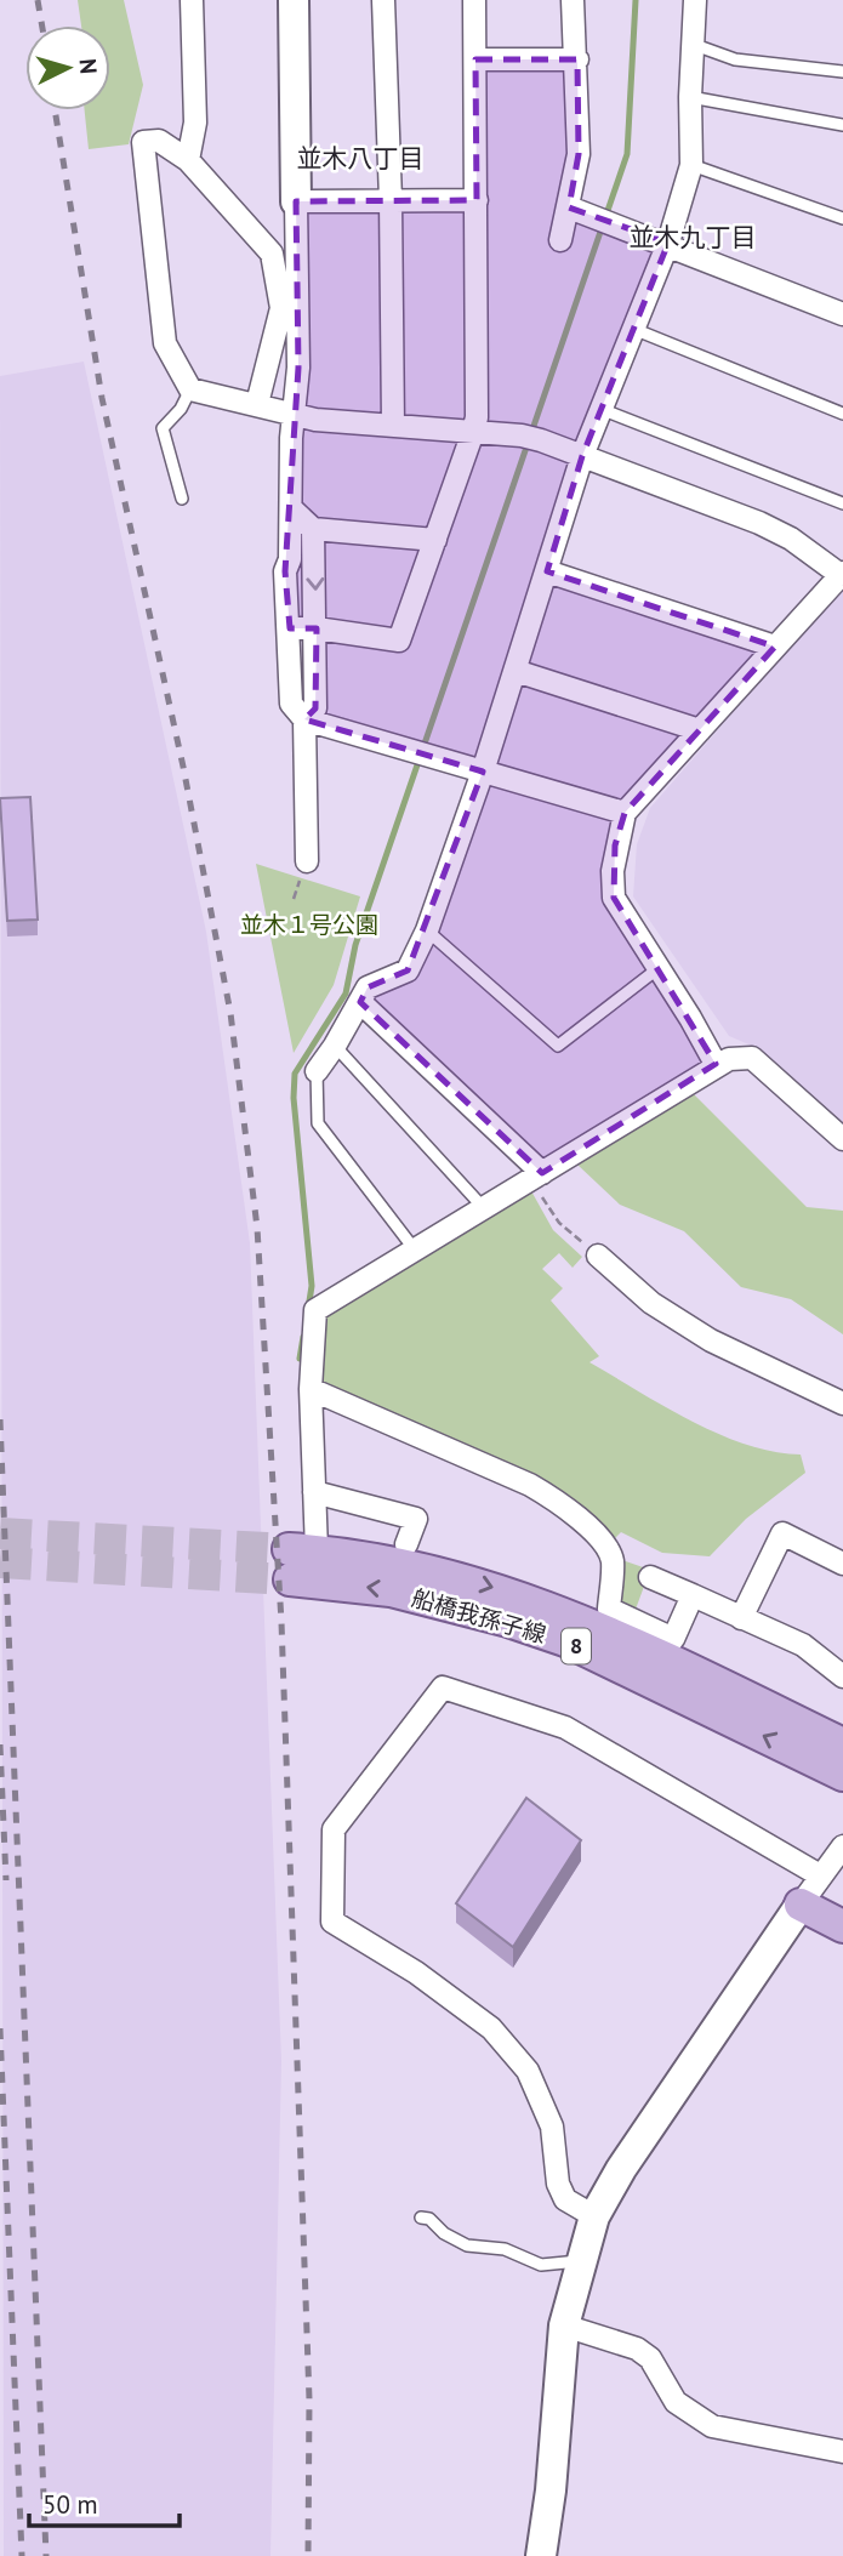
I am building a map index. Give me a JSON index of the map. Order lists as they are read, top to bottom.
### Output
{
  "streets": {
    "main road": ["船橋我孫子線", "8"]
  },
  "districts": ["並木八丁目", "並木九丁目"],
  "parks": ["並木１号公園"],
  "scale_bar": "50 m",
  "north": "right"
}
